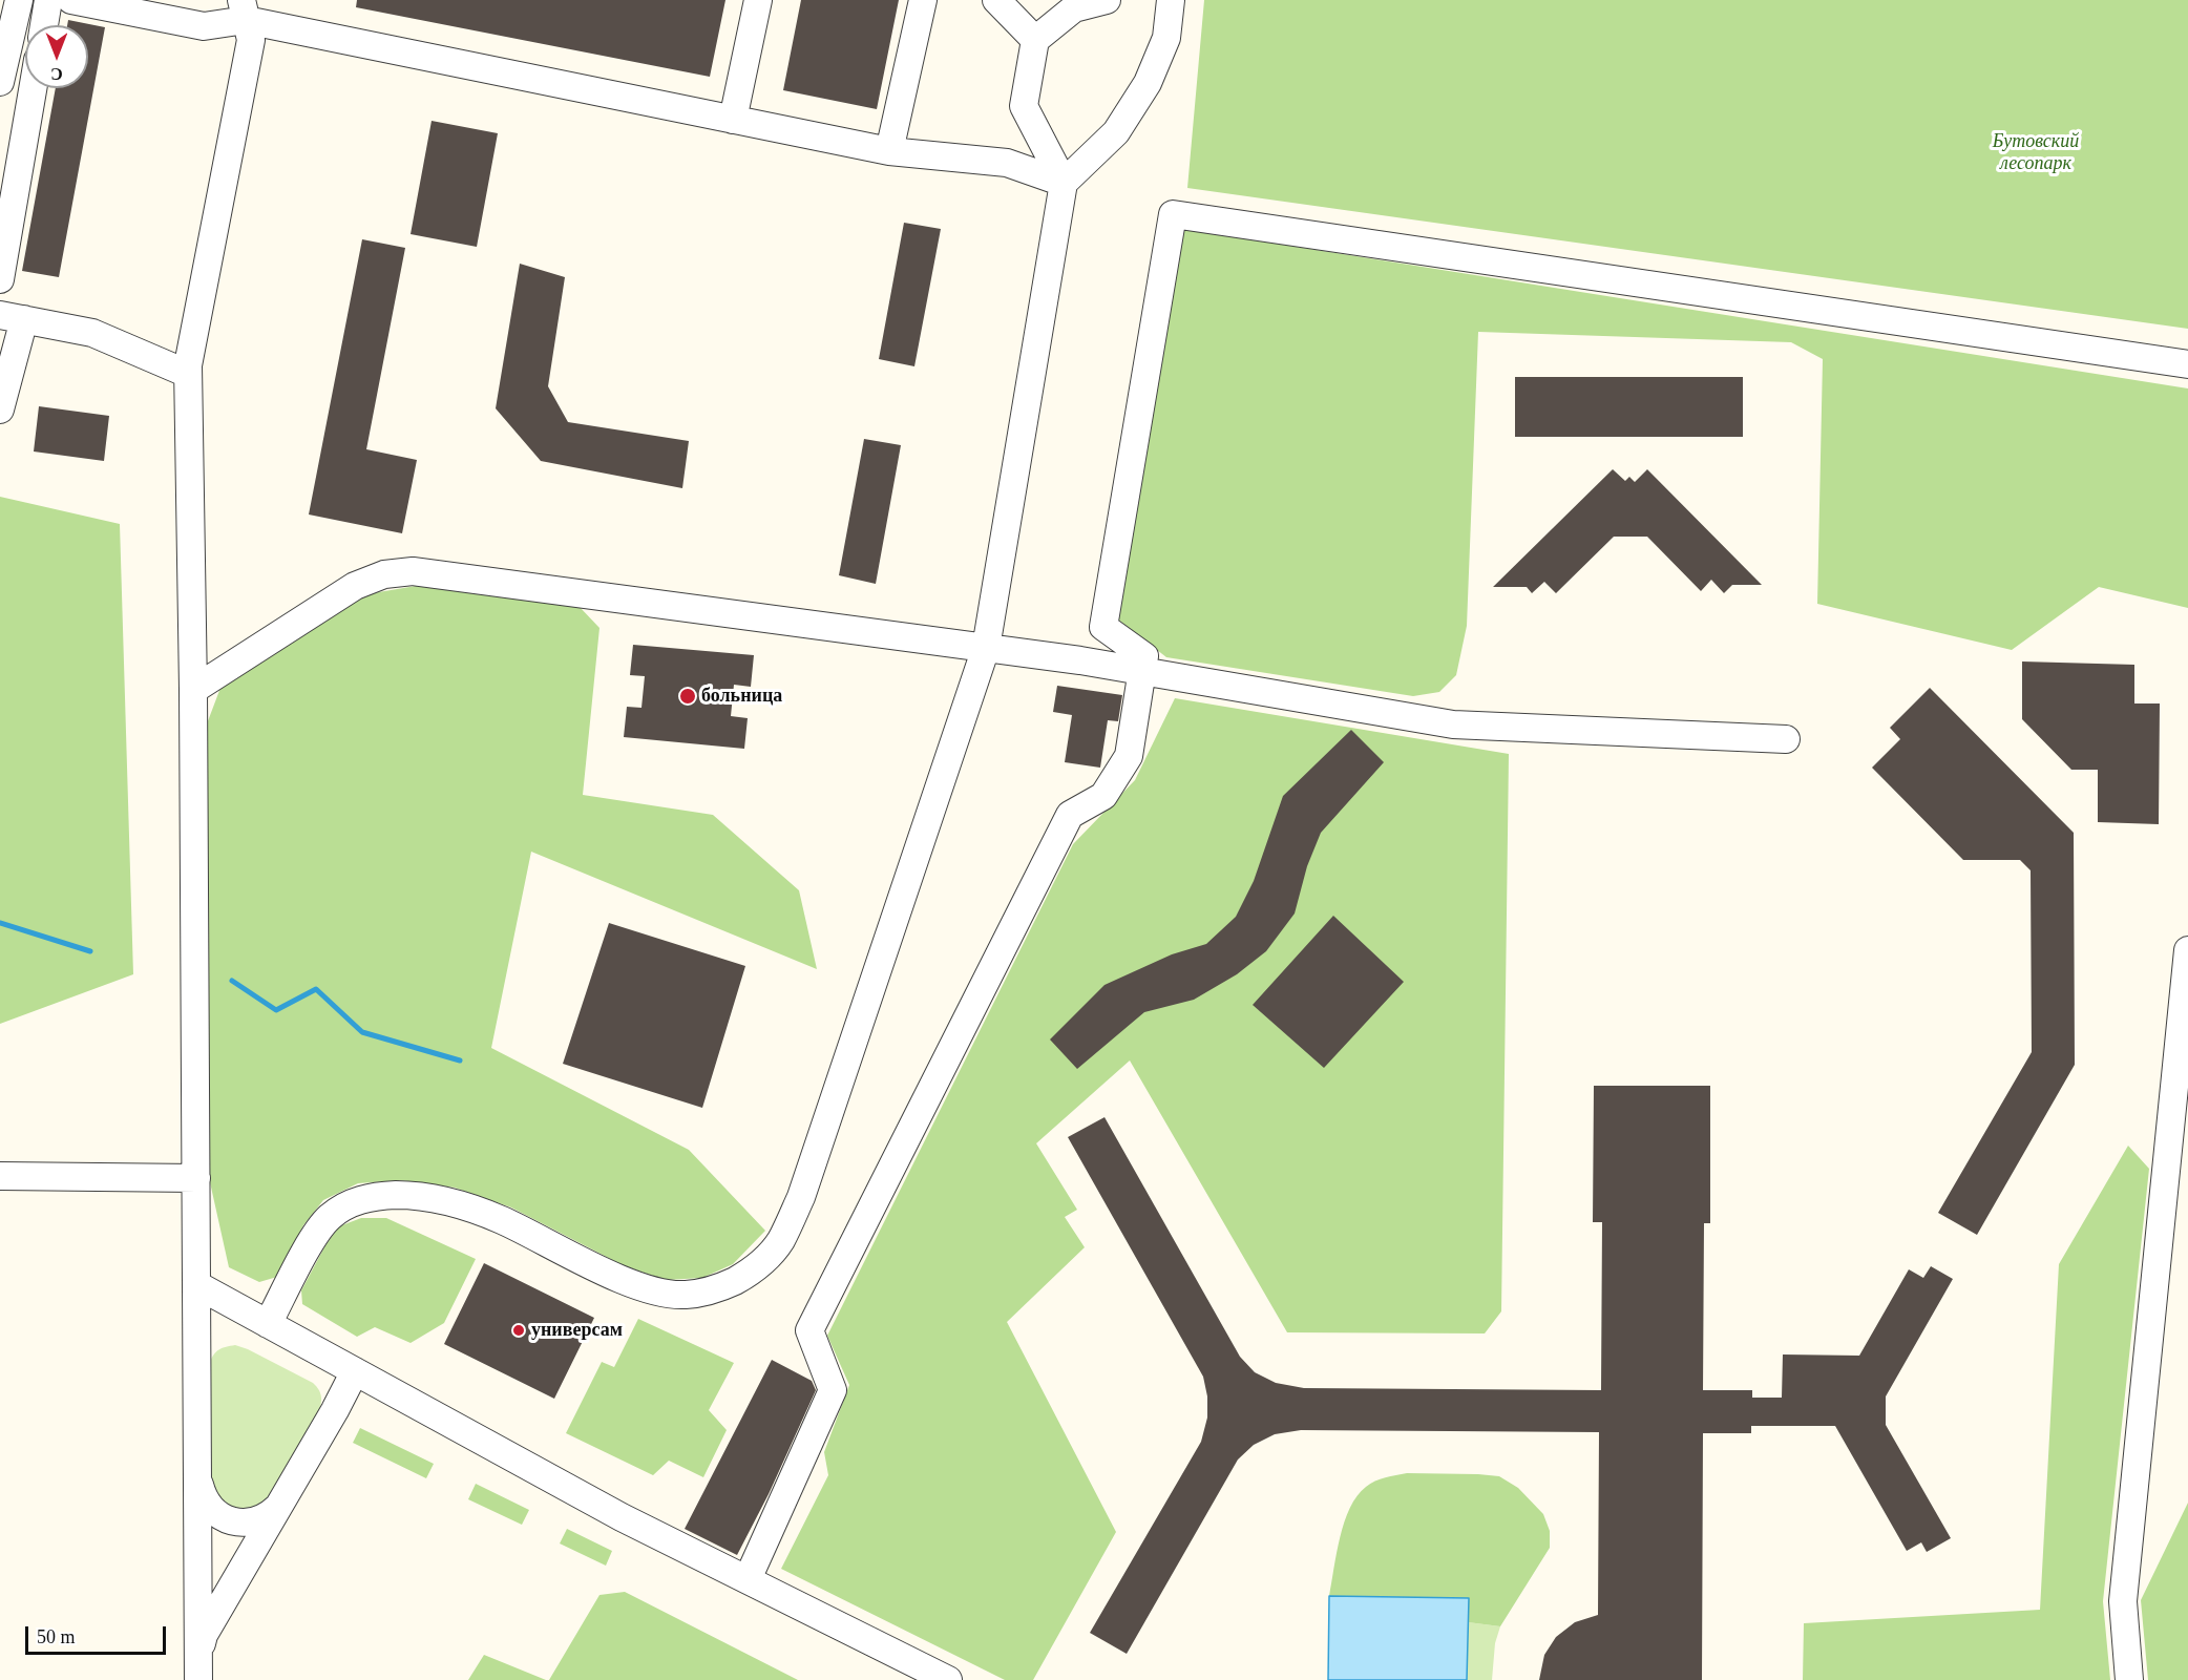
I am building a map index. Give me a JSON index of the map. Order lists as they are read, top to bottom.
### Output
{
  "parks": ["Бутовский лесопарк"],
  "places": ["больница", "универсам"],
  "scale_bar": "50 m",
  "north": "bottom"
}
